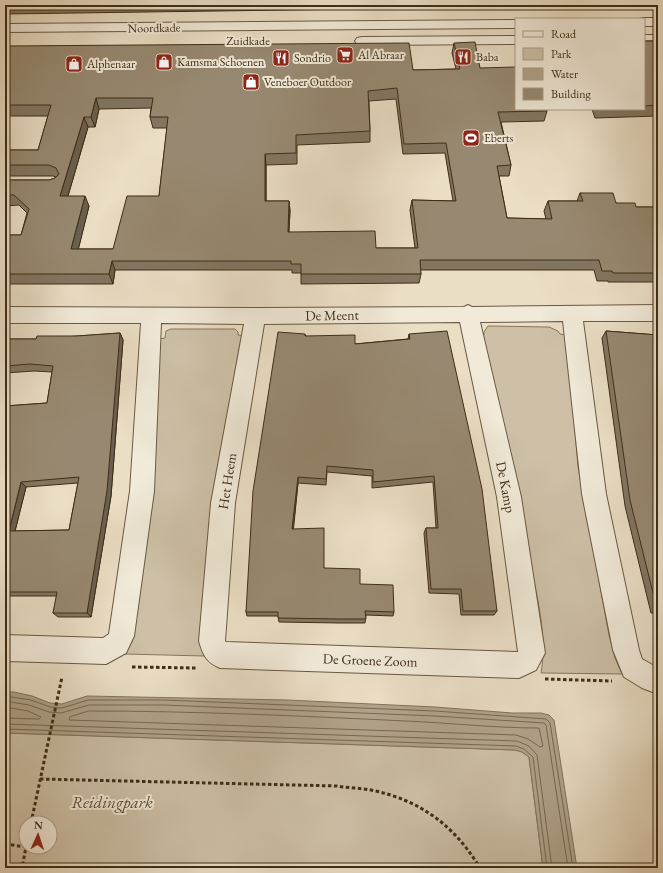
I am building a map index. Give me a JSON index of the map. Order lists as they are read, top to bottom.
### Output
{
  "streets": {
    "street": [
      "Noordkade",
      "De Meent",
      "Het Heem",
      "De Kamp",
      "De Groene Zoom"
    ]
  },
  "crossings": [
    ["De Meent", "Het Heem"],
    ["De Meent", "De Kamp"],
    ["Het Heem", "De Groene Zoom"],
    ["De Kamp", "De Groene Zoom"]
  ],
  "parks": ["Reidingpark"],
  "places": {
    "supermarket": ["Al Abraar"],
    "restaurant": ["Baba", "Sondrio"],
    "shop": ["Kamsma Schoenen", "Alphenaar", "Veneboer Outdoor"],
    "sports": ["Eberts"]
  },
  "legend": [
    "Road",
    "Park",
    "Water",
    "Building"
  ],
  "north": "top"
}
